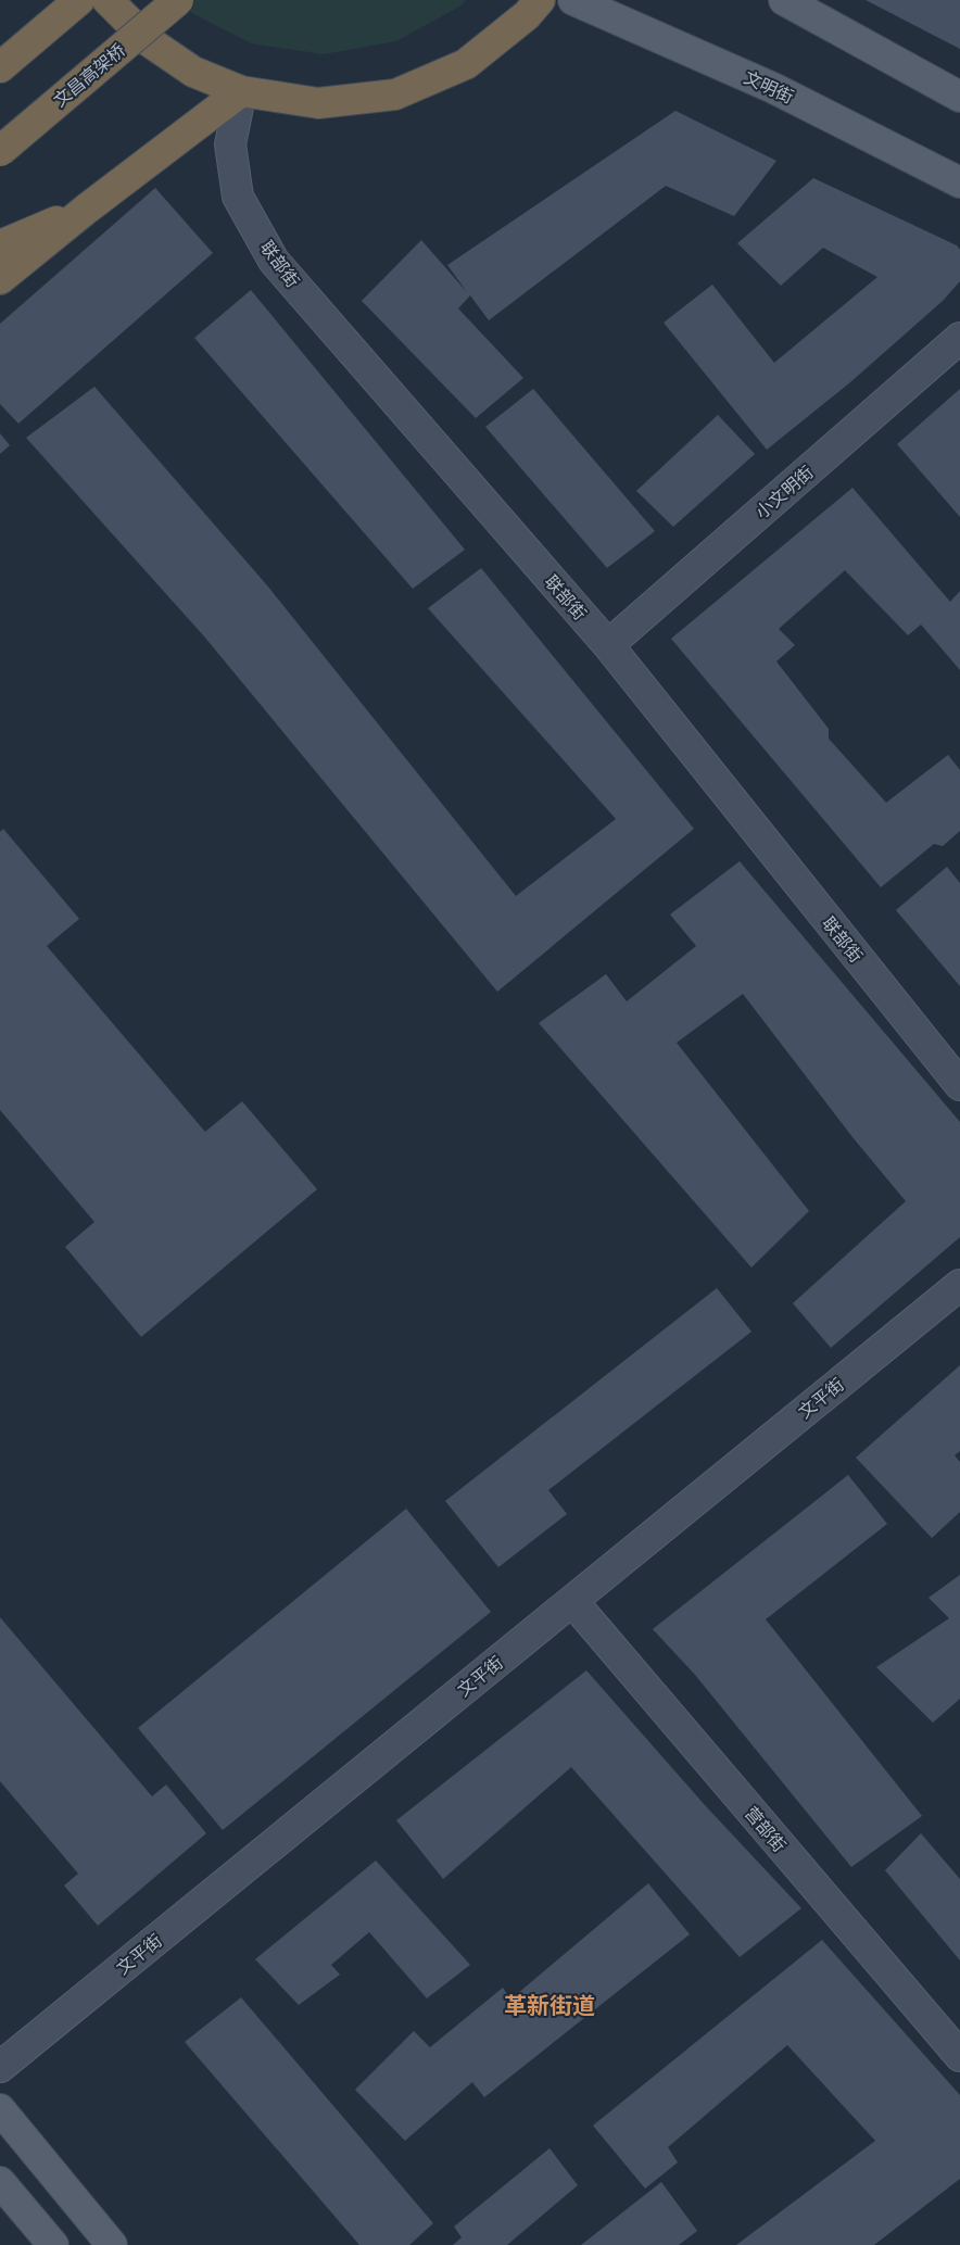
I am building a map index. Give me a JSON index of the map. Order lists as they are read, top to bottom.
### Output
{
  "streets": {
    "highway": ["文昌高架桥"],
    "main road": ["文明街"],
    "street": [
      "联部街",
      "小文明街",
      "文平街",
      "营部街"
    ]
  },
  "crossings": [
    ["联部街", "小文明街"],
    ["文平街", "营部街"]
  ],
  "districts": ["革新街道"]
}
